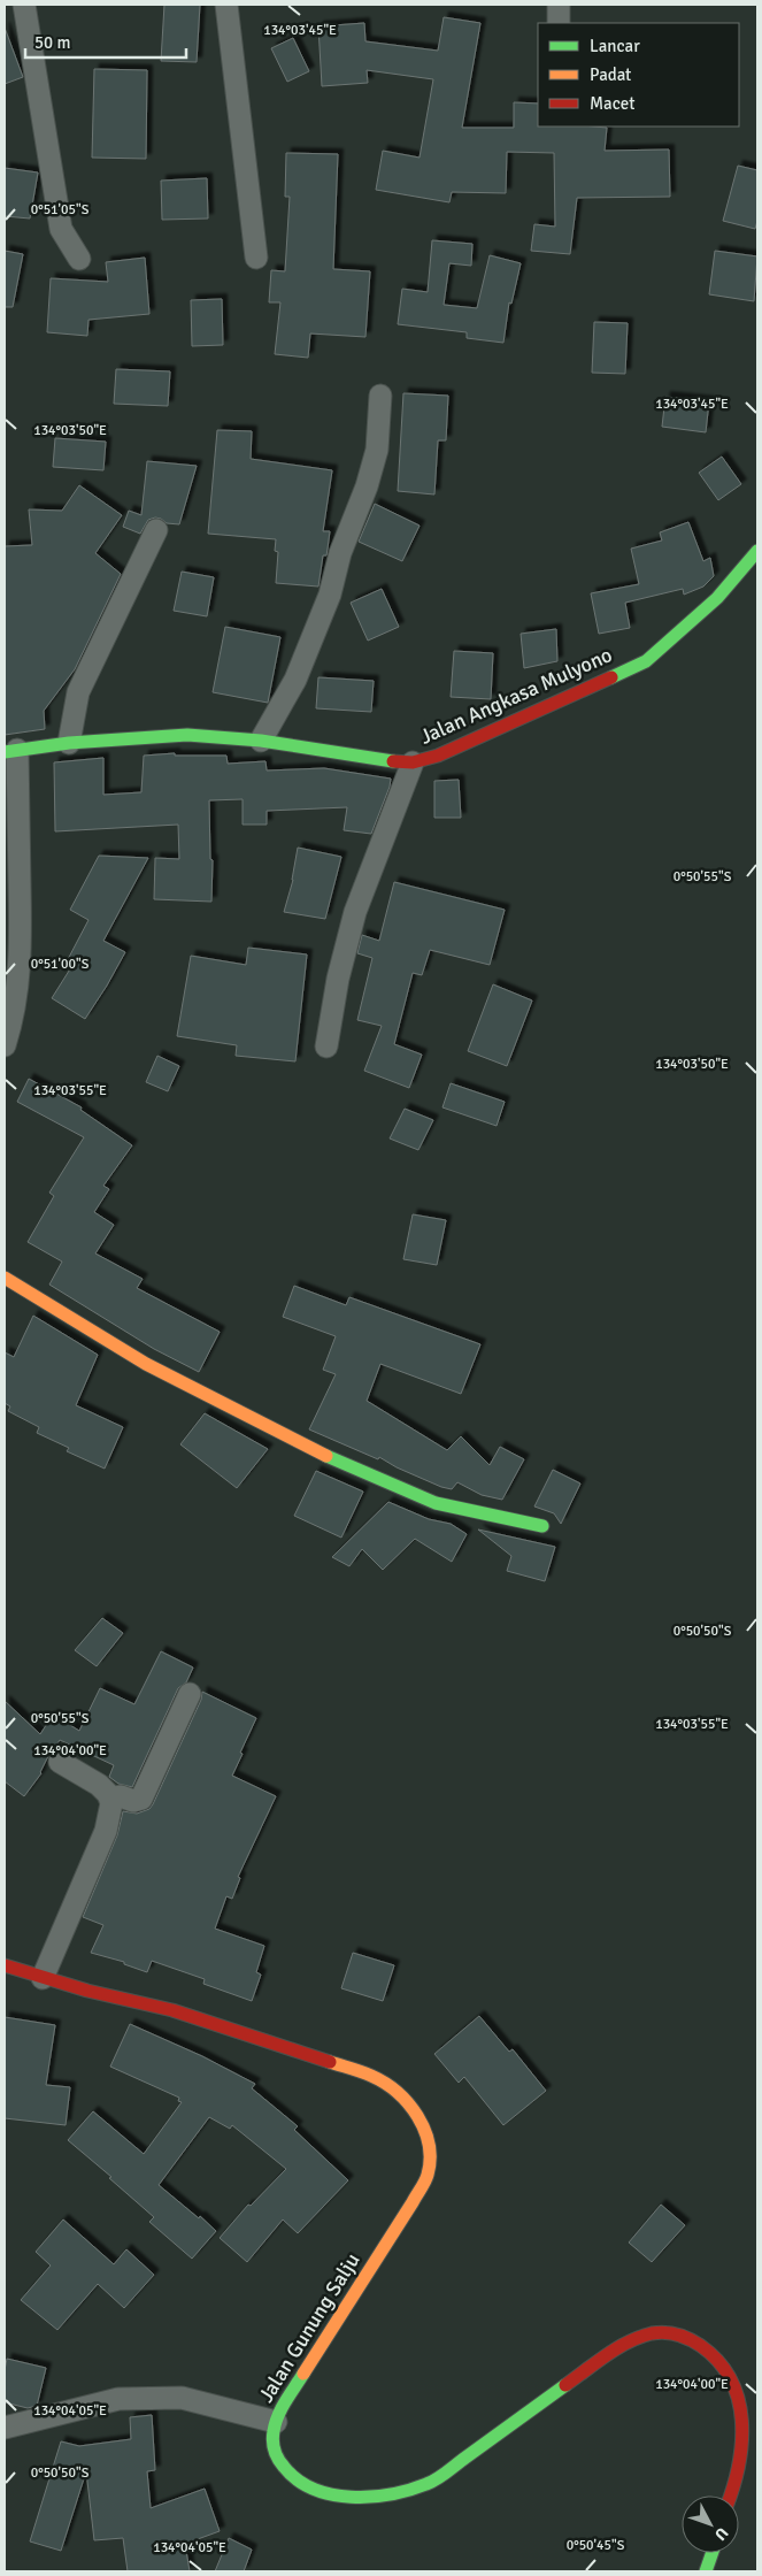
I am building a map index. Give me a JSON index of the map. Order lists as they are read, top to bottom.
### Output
{
  "streets": {
    "main road": ["Jalan Angkasa Mulyono", "Jalan Gunung Salju"]
  },
  "legend": ["Lancar", "Padat", "Macet"],
  "scale_bar": "50 m",
  "north": "bottom right",
  "coordinates": [
    "134°03'45\"E",
    "0°51'05\"S",
    "134°03'50\"E",
    "0°50'55\"S",
    "0°51'00\"S",
    "134°03'55\"E",
    "0°50'50\"S",
    "134°04'00\"E",
    "134°04'05\"E",
    "0°50'45\"S"
  ]
}
